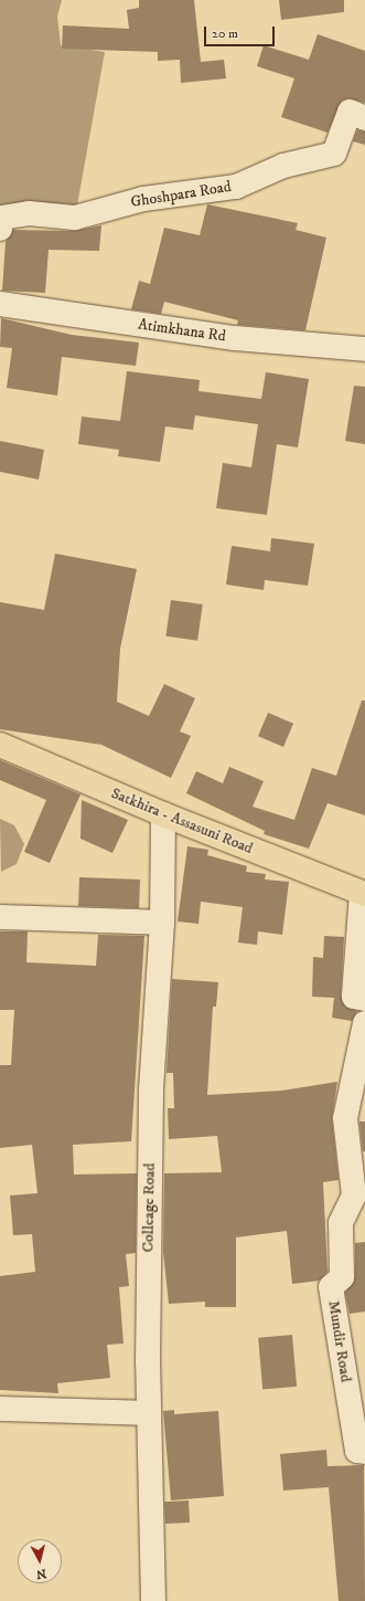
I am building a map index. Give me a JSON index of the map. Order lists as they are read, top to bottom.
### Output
{
  "streets": {
    "main road": ["Satkhira - Assasuni Road"],
    "street": [
      "Ghoshpara Road",
      "Atimkhana Rd",
      "Colleage Road",
      "Mundir Road"
    ]
  },
  "crossings": [
    ["Satkhira - Assasuni Road", "Colleage Road"]
  ],
  "scale_bar": "20 m",
  "north": "bottom"
}
